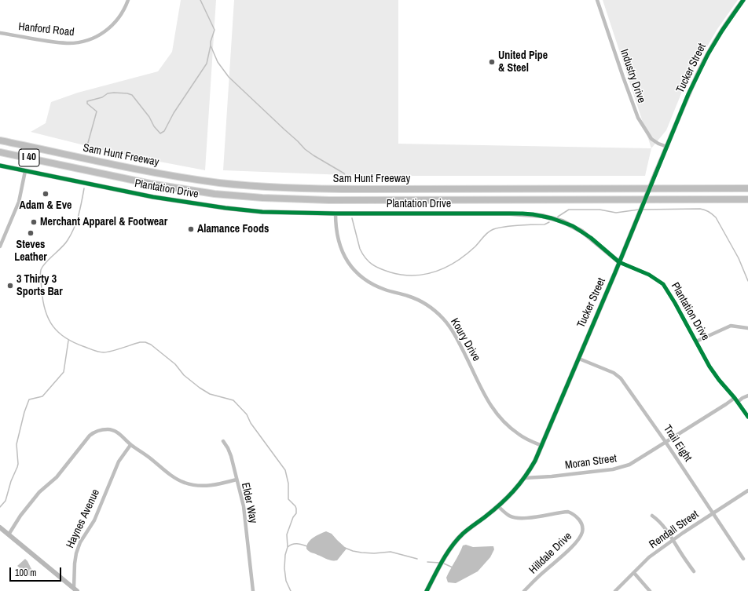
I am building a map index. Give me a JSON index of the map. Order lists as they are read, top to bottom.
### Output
{
  "streets": {
    "highway": ["Sam Hunt Freeway", "I 40"],
    "street": [
      "Hanford Road",
      "Tucker Street",
      "Industry Drive",
      "Plantation Drive",
      "Koury Drive",
      "Trail Eight",
      "Moran Street",
      "Elder Way",
      "Haynes Avenue",
      "Rendall Street",
      "Hilldale Drive"
    ]
  },
  "crossings": [
    ["Tucker Street", "Industry Drive"],
    ["Tucker Street", "Plantation Drive"],
    ["Tucker Street", "Koury Drive"],
    ["Tucker Street", "Trail Eight"],
    ["Tucker Street", "Moran Street"],
    ["Tucker Street", "Hilldale Drive"],
    ["Plantation Drive", "Koury Drive"],
    ["Plantation Drive", "Moran Street"],
    ["Trail Eight", "Moran Street"],
    ["Trail Eight", "Rendall Street"],
    ["Elder Way", "Haynes Avenue"]
  ],
  "places": [
    "United Pipe & Steel",
    "Adam & Eve",
    "Merchant Apparel & Footwear",
    "Alamance Foods",
    "Steves Leather",
    "3 Thirty 3 Sports Bar"
  ],
  "scale_bar": "100 m"
}
